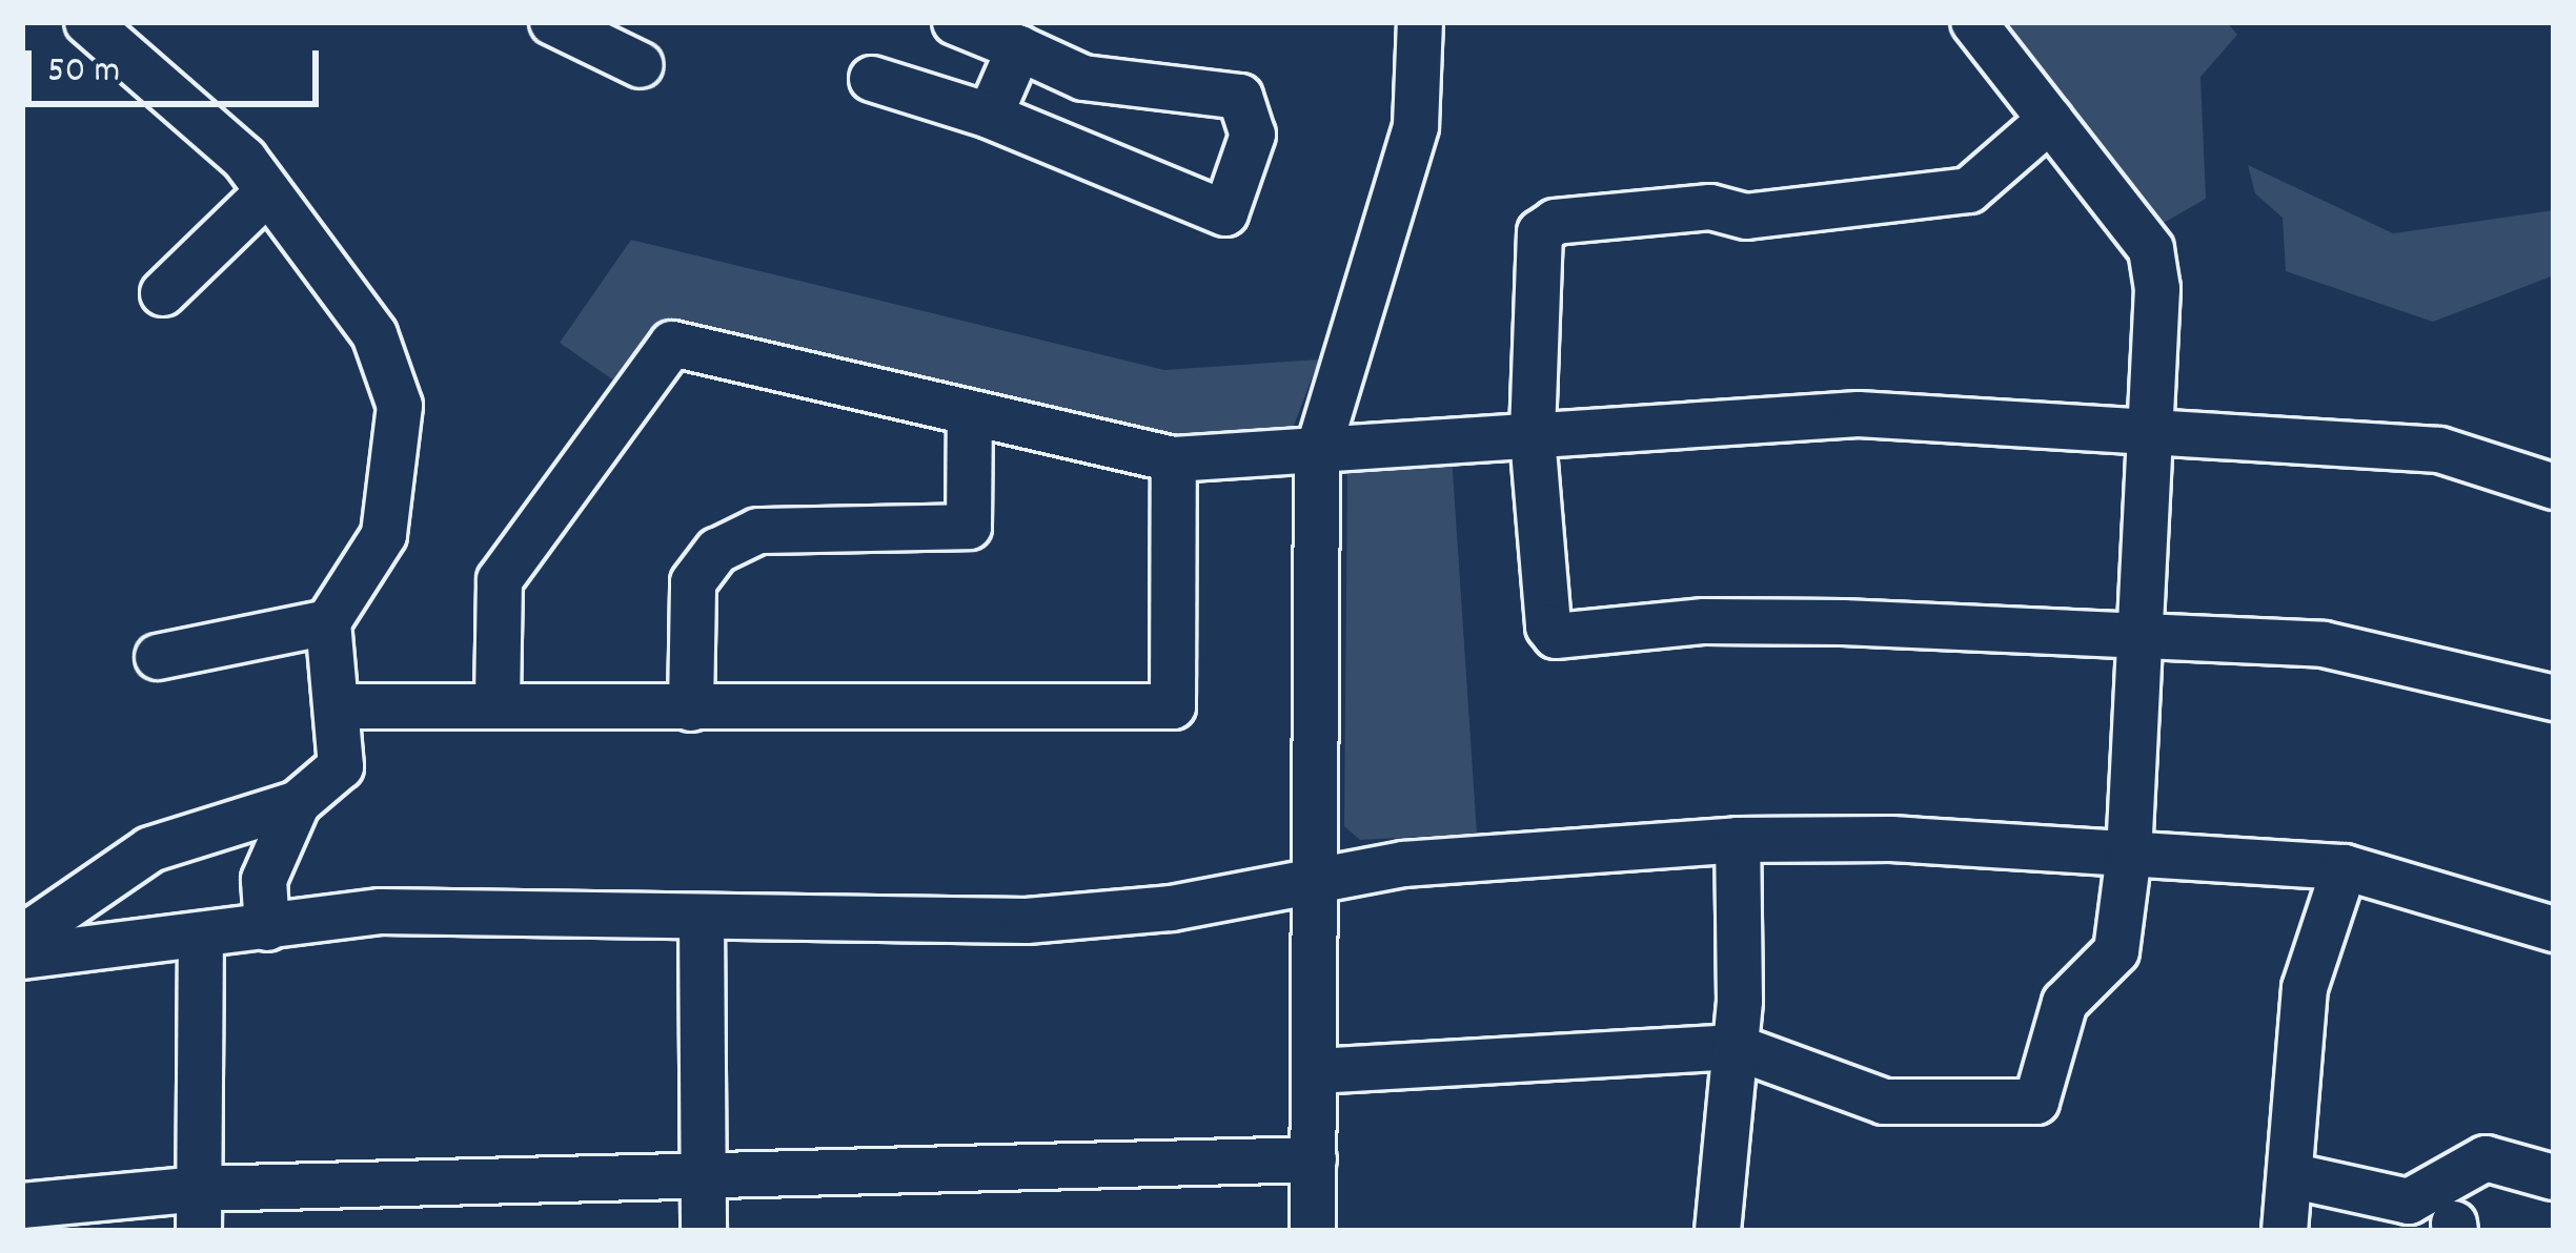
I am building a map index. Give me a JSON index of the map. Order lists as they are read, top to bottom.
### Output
{
  "scale_bar": "50 m"
}
